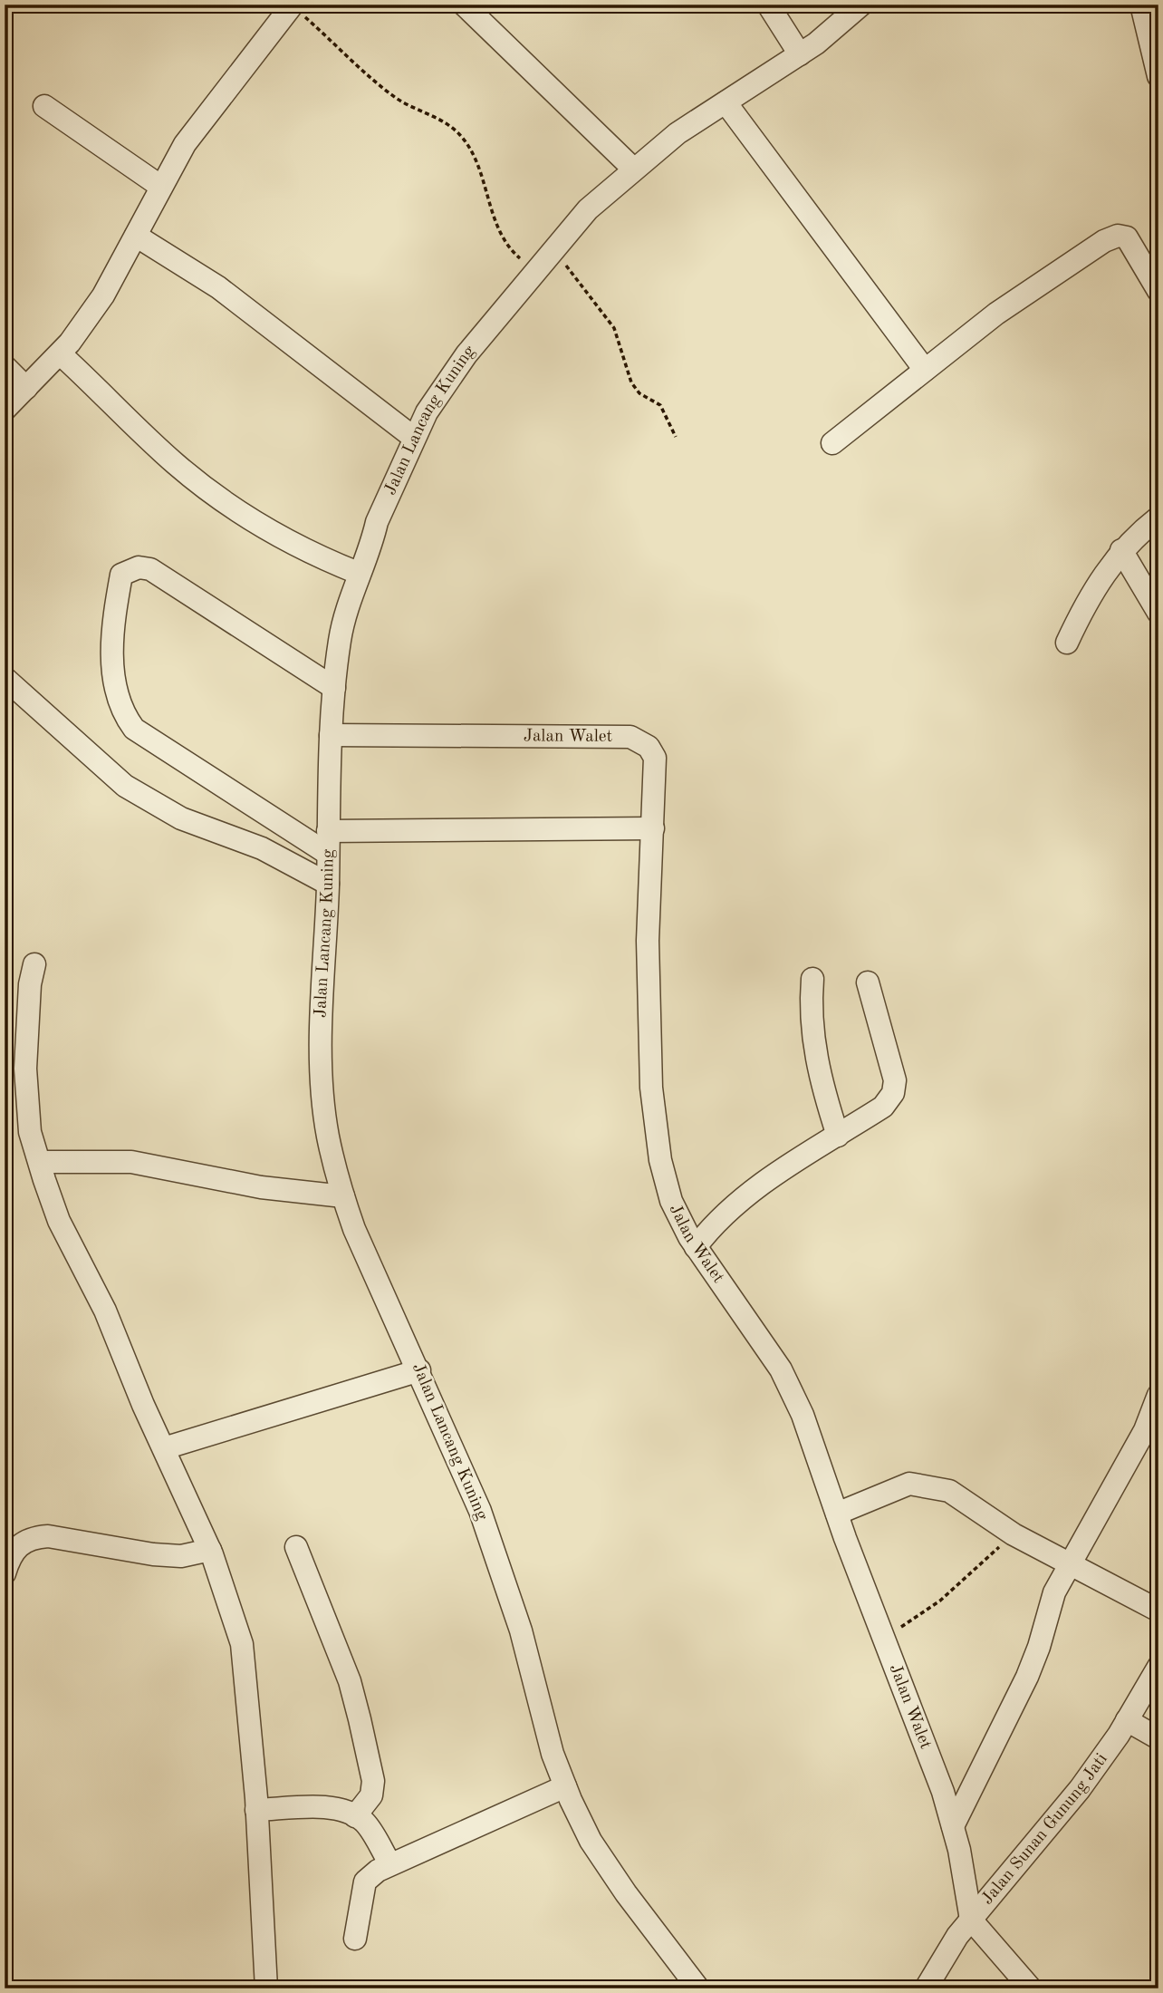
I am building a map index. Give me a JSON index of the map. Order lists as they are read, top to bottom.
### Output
{
  "streets": {
    "street": ["Jalan Lancang Kuning", "Jalan Walet", "Jalan Sunan Gunung Jati"]
  },
  "crossings": [
    ["Jalan Lancang Kuning", "Jalan Walet"],
    ["Jalan Walet", "Jalan Sunan Gunung Jati"]
  ]
}
